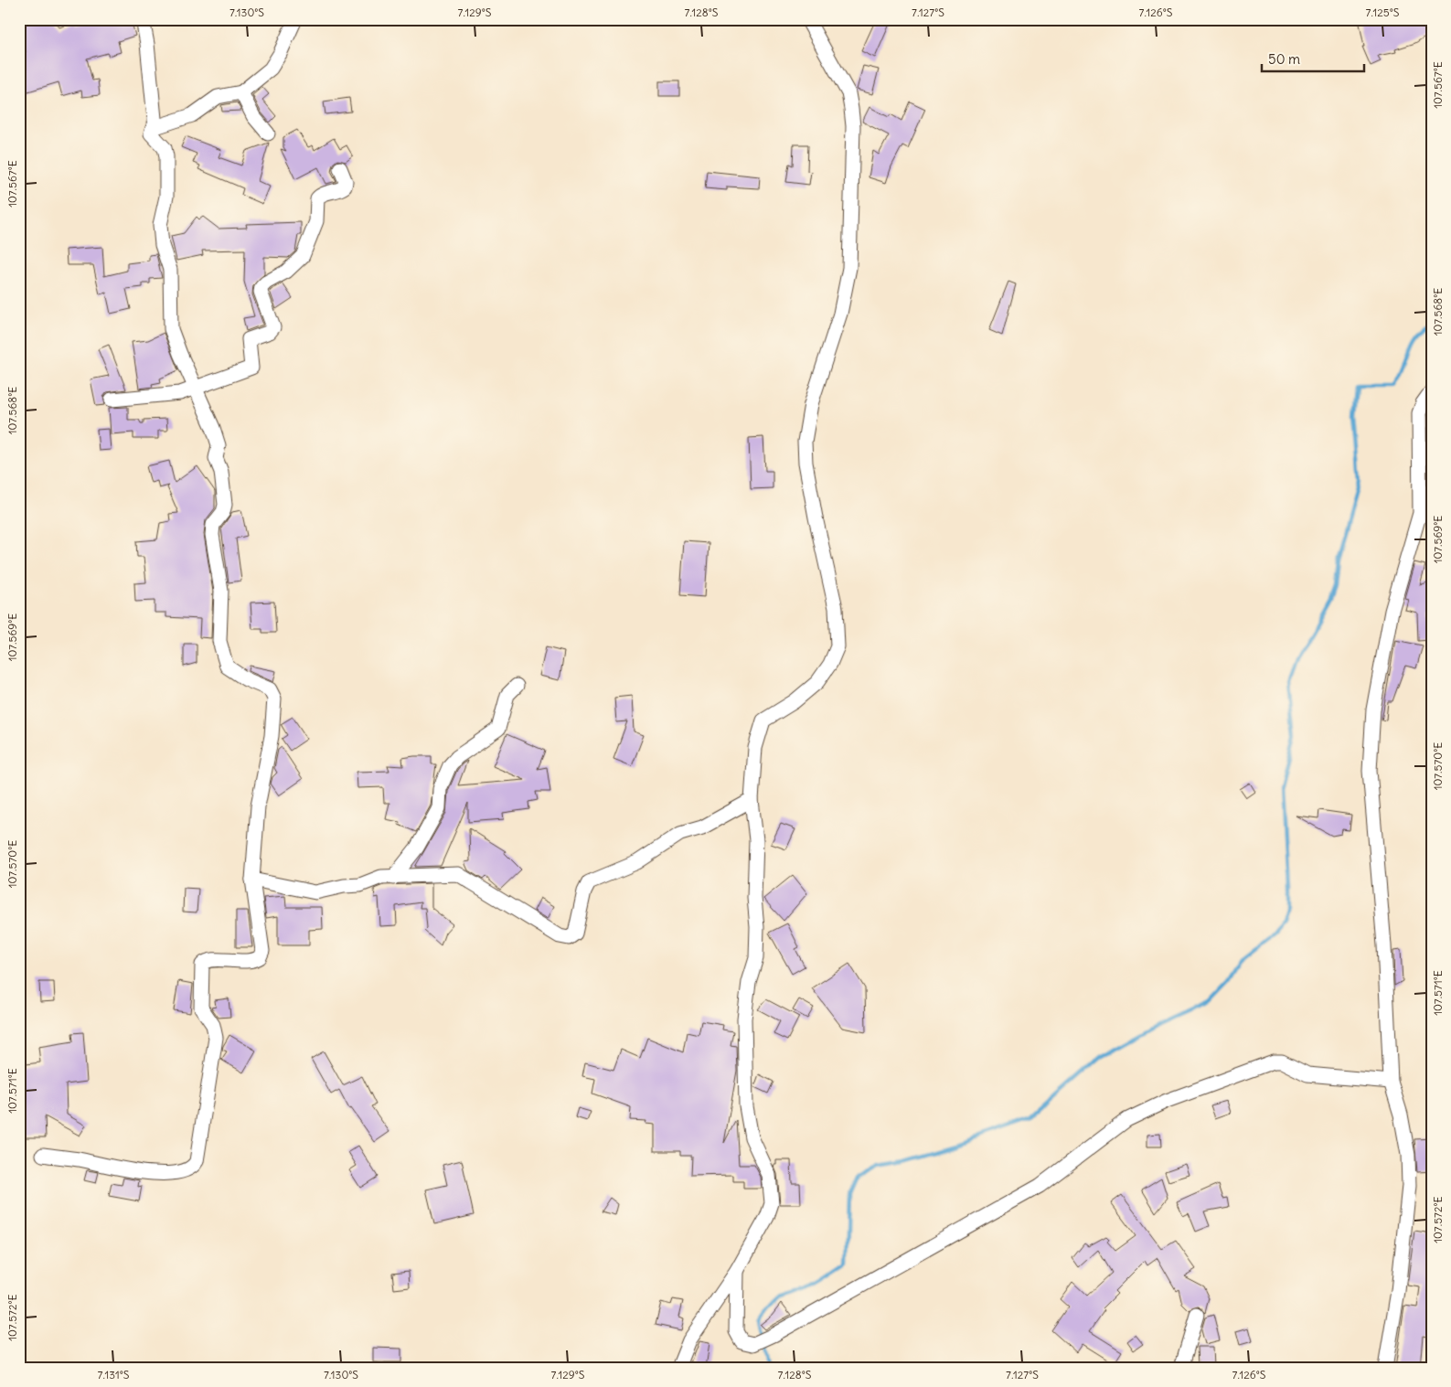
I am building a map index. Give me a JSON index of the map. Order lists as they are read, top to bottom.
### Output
{
  "scale_bar": "50 m",
  "coordinates": [
    "7.130°S",
    "7.129°S",
    "7.128°S",
    "7.127°S",
    "7.126°S",
    "7.125°S",
    "107.567°E",
    "107.568°E",
    "107.569°E",
    "107.570°E",
    "107.571°E",
    "107.572°E",
    "7.131°S"
  ]
}
